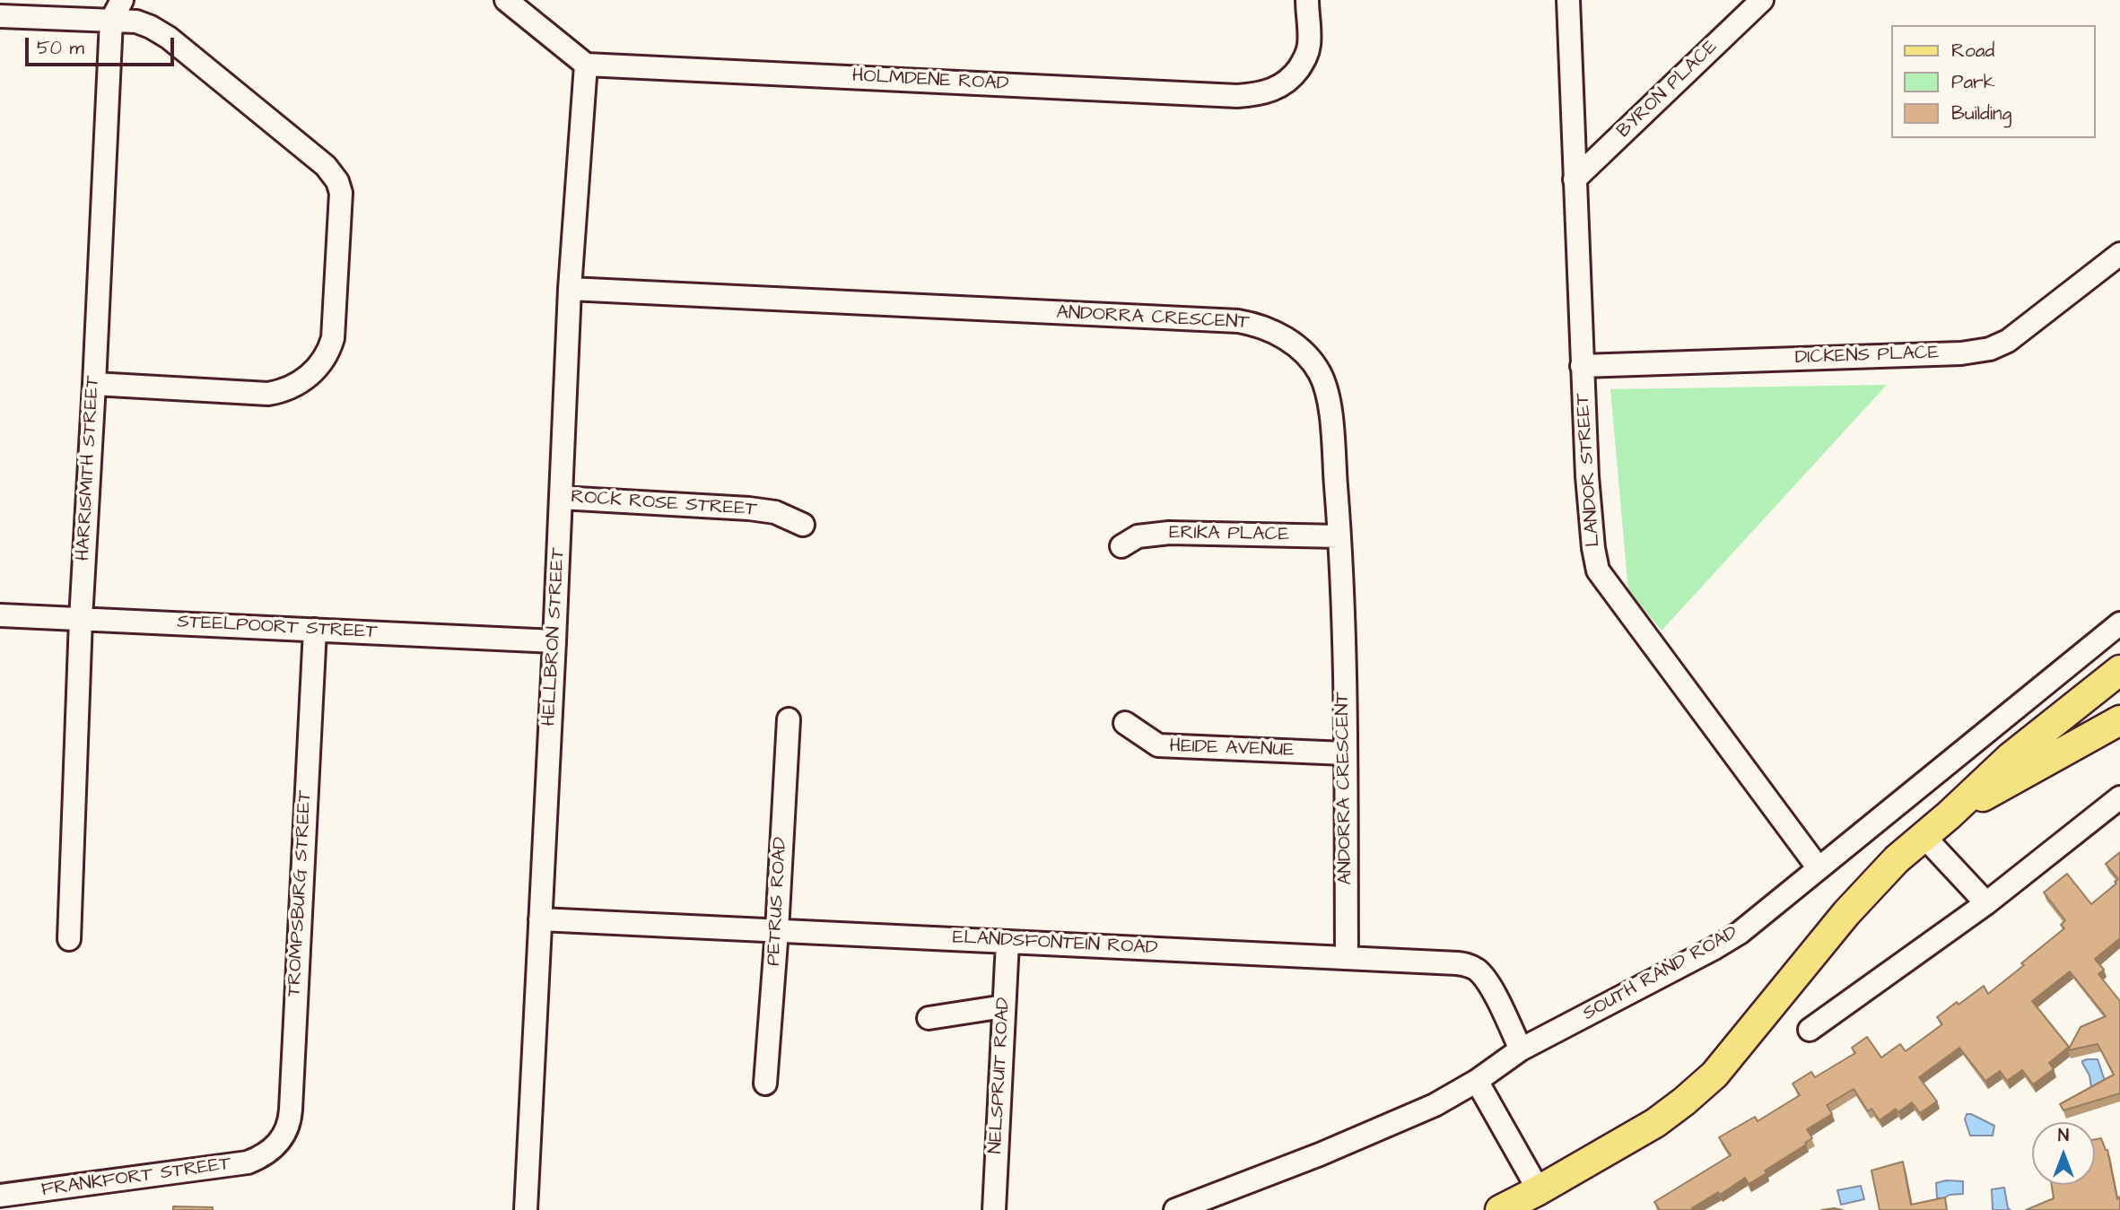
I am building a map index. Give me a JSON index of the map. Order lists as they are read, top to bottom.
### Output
{
  "streets": {
    "street": [
      "HOLMDENE ROAD",
      "BYRON PLACE",
      "ANDORRA CRESCENT",
      "DICKENS PLACE",
      "HARRISMITH STREET",
      "LANDOR STREET",
      "ROCK ROSE STREET",
      "ERIKA PLACE",
      "STEELPOORT STREET",
      "HELLBRON STREET",
      "HEIDE AVENUE",
      "TROMPSBURG STREET",
      "PETRUS ROAD",
      "ELANDSFONTEIN ROAD",
      "SOUTH RAND ROAD",
      "NELSPRUIT ROAD",
      "FRANKFORT STREET"
    ]
  },
  "crossings": [
    ["HOLMDENE ROAD", "HELLBRON STREET"],
    ["BYRON PLACE", "LANDOR STREET"],
    ["ANDORRA CRESCENT", "ERIKA PLACE"],
    ["ANDORRA CRESCENT", "HELLBRON STREET"],
    ["ANDORRA CRESCENT", "HEIDE AVENUE"],
    ["ANDORRA CRESCENT", "ELANDSFONTEIN ROAD"],
    ["DICKENS PLACE", "LANDOR STREET"],
    ["HARRISMITH STREET", "STEELPOORT STREET"],
    ["LANDOR STREET", "SOUTH RAND ROAD"],
    ["ROCK ROSE STREET", "HELLBRON STREET"],
    ["STEELPOORT STREET", "HELLBRON STREET"],
    ["STEELPOORT STREET", "TROMPSBURG STREET"],
    ["HELLBRON STREET", "ELANDSFONTEIN ROAD"],
    ["TROMPSBURG STREET", "FRANKFORT STREET"],
    ["PETRUS ROAD", "ELANDSFONTEIN ROAD"],
    ["ELANDSFONTEIN ROAD", "SOUTH RAND ROAD"],
    ["ELANDSFONTEIN ROAD", "NELSPRUIT ROAD"]
  ],
  "legend": ["Road", "Park", "Building"],
  "scale_bar": "50 m",
  "north": "top"
}
